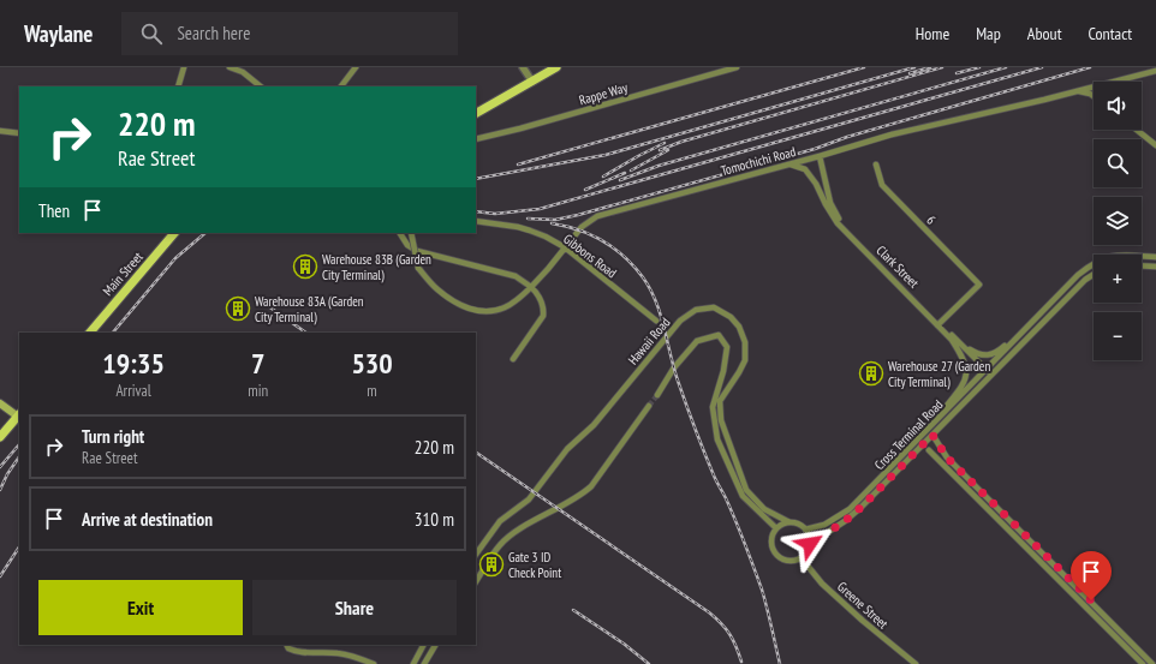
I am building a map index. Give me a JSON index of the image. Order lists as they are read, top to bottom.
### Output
{
  "streets": {
    "main road": ["Main Street"],
    "street": [
      "Rappe Way",
      "Tomochichi Road",
      "6",
      "Gibbons Road",
      "Clark Street",
      "Hawaii Road",
      "Cross Terminal Road",
      "Greene Street"
    ]
  },
  "crossings": [
    ["Tomochichi Road", "Gibbons Road"],
    ["Tomochichi Road", "Clark Street"],
    ["6", "Clark Street"],
    ["Clark Street", "Cross Terminal Road"],
    ["Hawaii Road", "Cross Terminal Road"],
    ["Hawaii Road", "Greene Street"],
    ["Cross Terminal Road", "Greene Street"]
  ],
  "places": {
    "building": [
      "Warehouse 83B (Garden City Terminal)",
      "Warehouse 83A (Garden City Terminal)",
      "Warehouse 27 (Garden City Terminal)",
      "Gate 3 ID Check Point"
    ]
  },
  "page": {
    "header": "Waylane",
    "search": "Search here",
    "nav": [
      "Home",
      "Map",
      "About",
      "Contact"
    ],
    "map_buttons": ["+", "−"],
    "turn": ["220 m", "Rae Street"],
    "then": "Then",
    "eta": [
      "19:35",
      "Arrival",
      "7",
      "min",
      "530",
      "m"
    ],
    "list": [
      {
        "name": "Turn right",
        "note": "Rae Street",
        "value": "220 m"
      },
      {
        "name": "Arrive at destination",
        "value": "310 m"
      }
    ],
    "buttons": ["Exit", "Share"]
  }
}
